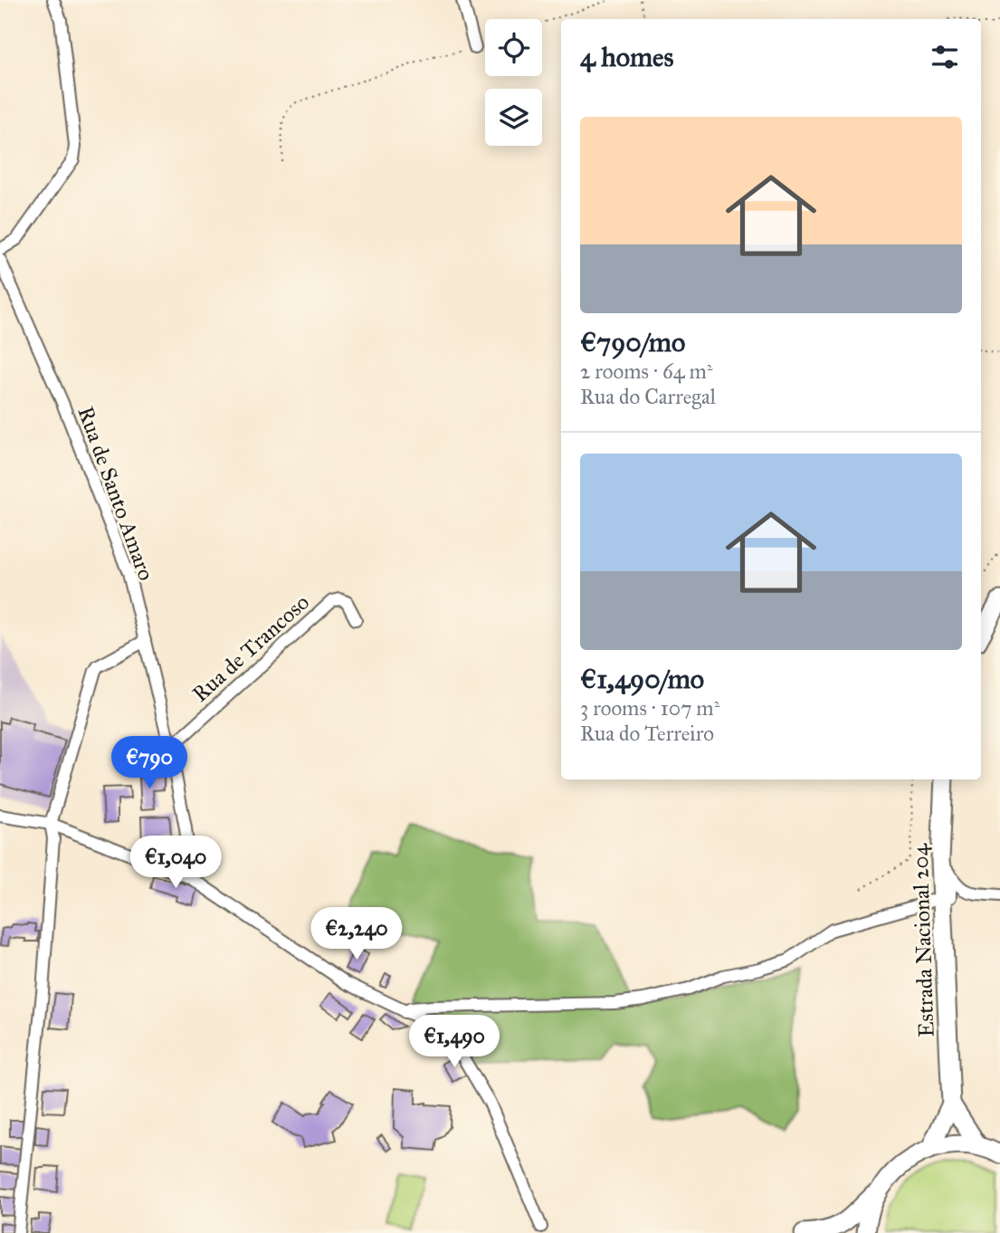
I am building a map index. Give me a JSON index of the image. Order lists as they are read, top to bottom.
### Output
{
  "streets": {
    "main road": ["Estrada Nacional 204"],
    "street": ["Rua de Santo Amaro", "Rua de Trancoso"]
  },
  "crossings": [
    ["Rua de Santo Amaro", "Rua de Trancoso"]
  ],
  "page": {
    "heading": "4 homes",
    "list": [
      {
        "name": "€790/mo",
        "note": "2 rooms · 64 m² · Rua do Carregal"
      },
      {
        "name": "€1,490/mo",
        "note": "3 rooms · 107 m² · Rua do Terreiro"
      }
    ],
    "price": [
      "€790",
      "€1,040",
      "€2,240",
      "€1,490"
    ]
  }
}
